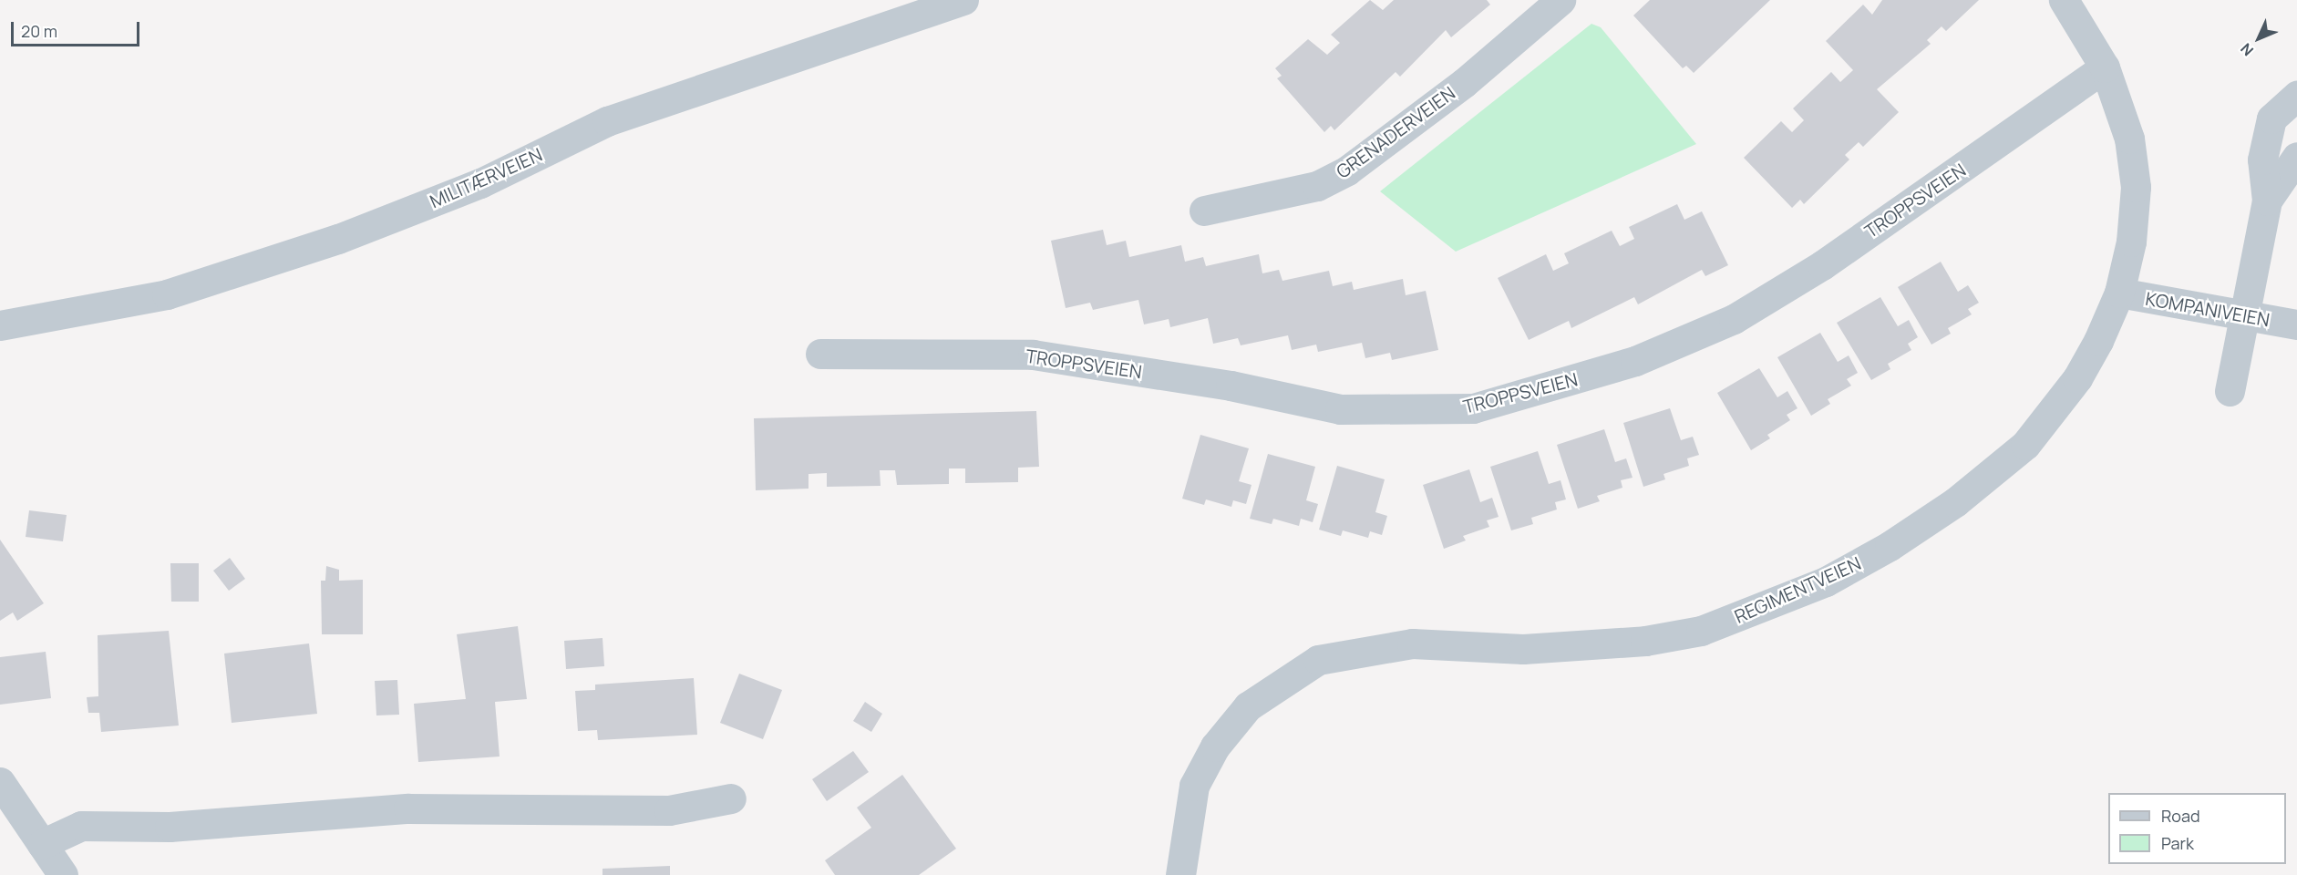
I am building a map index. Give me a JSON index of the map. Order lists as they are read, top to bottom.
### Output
{
  "streets": {
    "street": [
      "GRENADERVEIEN",
      "MILITÆRVEIEN",
      "TROPPSVEIEN",
      "KOMPANIVEIEN",
      "REGIMENTVEIEN"
    ]
  },
  "crossings": [
    ["TROPPSVEIEN", "REGIMENTVEIEN"],
    ["KOMPANIVEIEN", "REGIMENTVEIEN"]
  ],
  "legend": ["Road", "Park"],
  "scale_bar": "20 m",
  "north": "bottom left"
}
